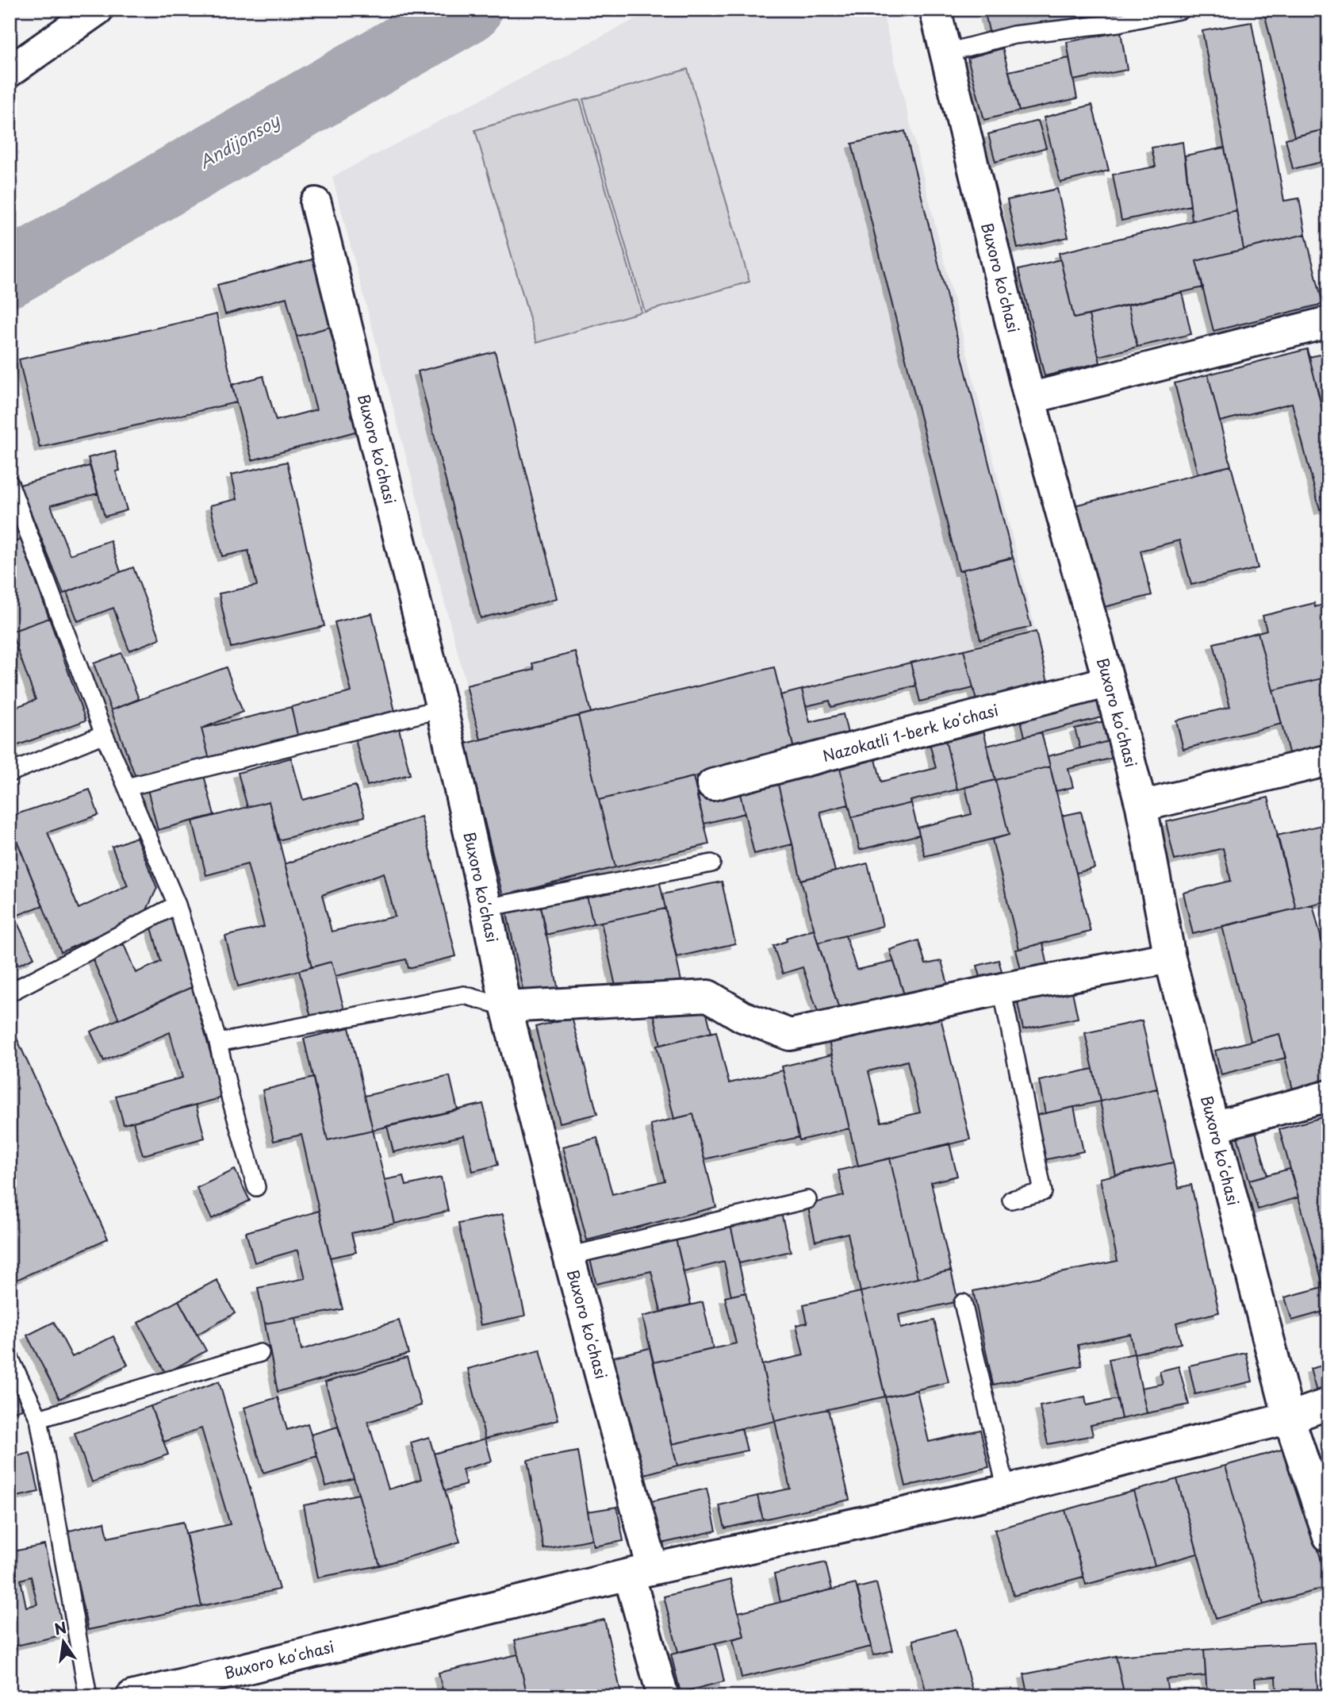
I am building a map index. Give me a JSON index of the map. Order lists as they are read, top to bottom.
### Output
{
  "streets": {
    "street": ["Buxoro koʻchasi", "Nazokatli 1-berk koʻchasi"]
  },
  "crossings": [
    ["Buxoro koʻchasi", "Nazokatli 1-berk koʻchasi"]
  ],
  "water": ["Andijonsoy"],
  "north": "top"
}
